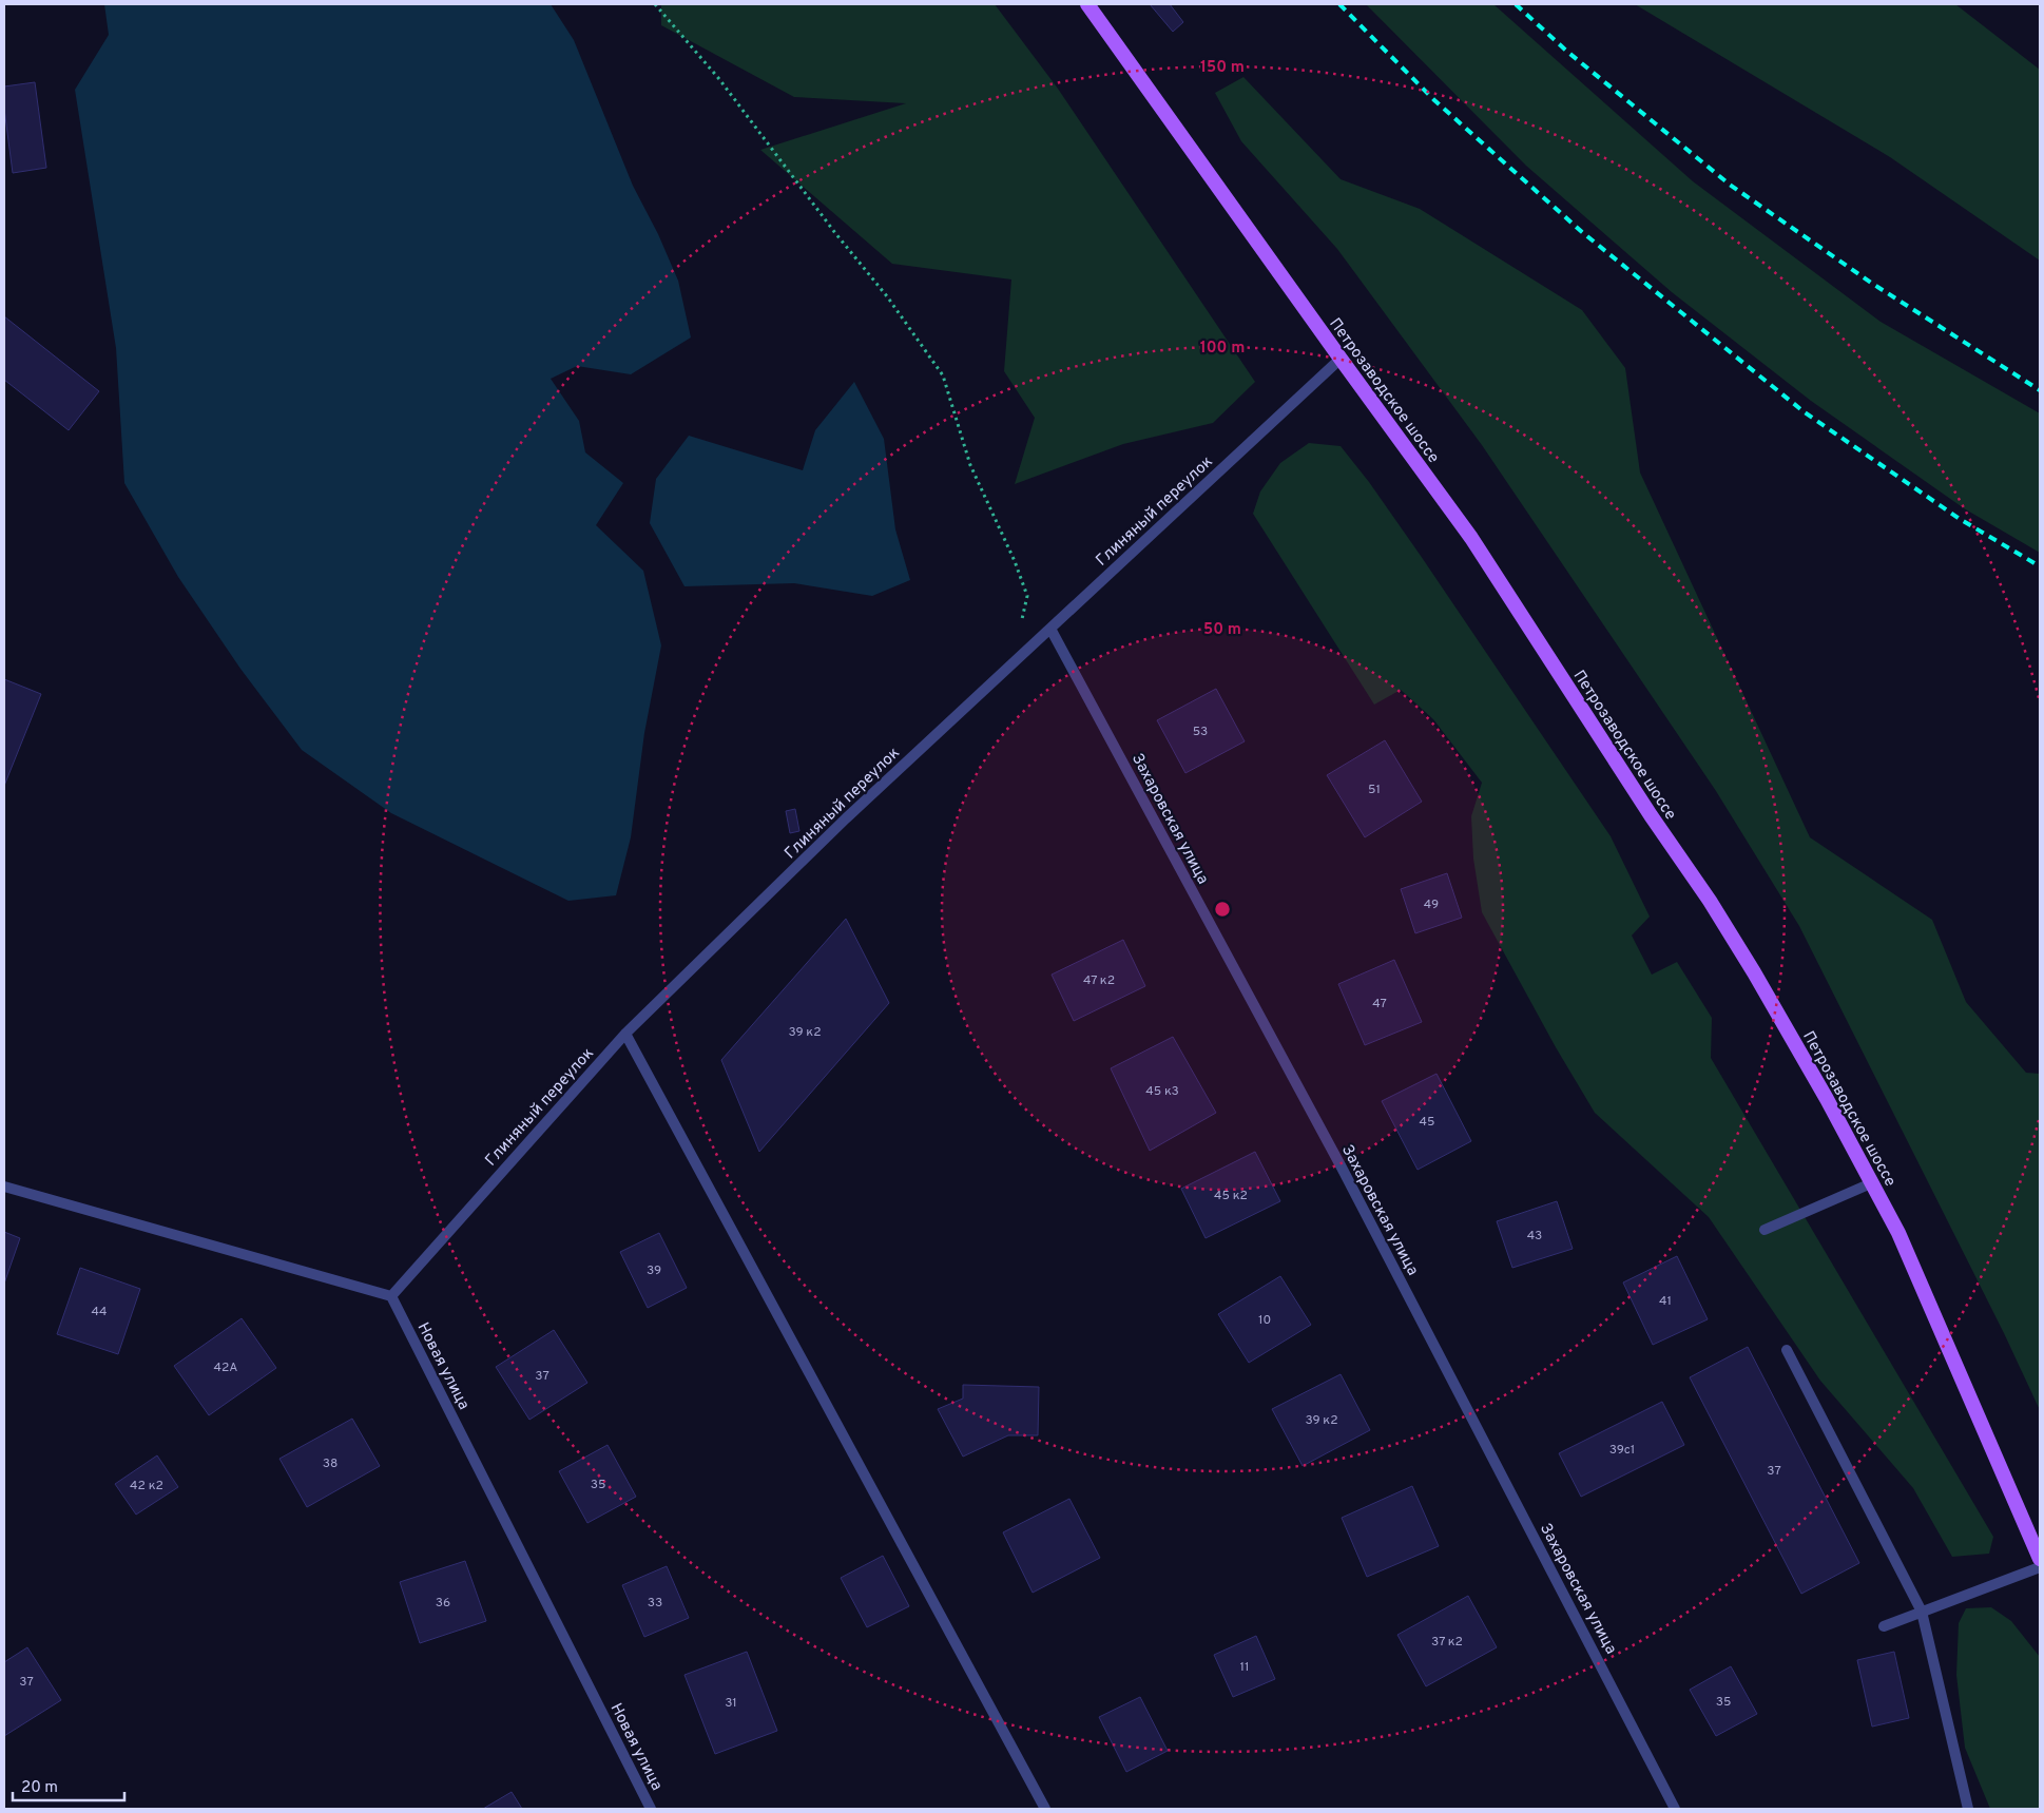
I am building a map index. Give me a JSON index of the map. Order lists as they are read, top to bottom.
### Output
{
  "streets": {
    "main road": ["Петрозаводское шоссе"],
    "street": ["Глиняный переулок", "Захаровская улица", "Новая улица"]
  },
  "crossings": [
    ["Петрозаводское шоссе", "Глиняный переулок"],
    ["Глиняный переулок", "Захаровская улица"],
    ["Глиняный переулок", "Новая улица"]
  ],
  "house_numbers": [
    "53",
    "51",
    "49",
    "47 к2",
    "47",
    "39 к2",
    "45 к3",
    "45",
    "45 к2",
    "43",
    "39",
    "41",
    "44",
    "10",
    "42А",
    "37",
    "39 к2",
    "39с1",
    "38",
    "37",
    "35",
    "42 к2",
    "36",
    "33",
    "37 к2",
    "11",
    "37",
    "35",
    "31"
  ],
  "scale_bar": "20 m",
  "rings": ["150 m", "100 m", "50 m"]
}
